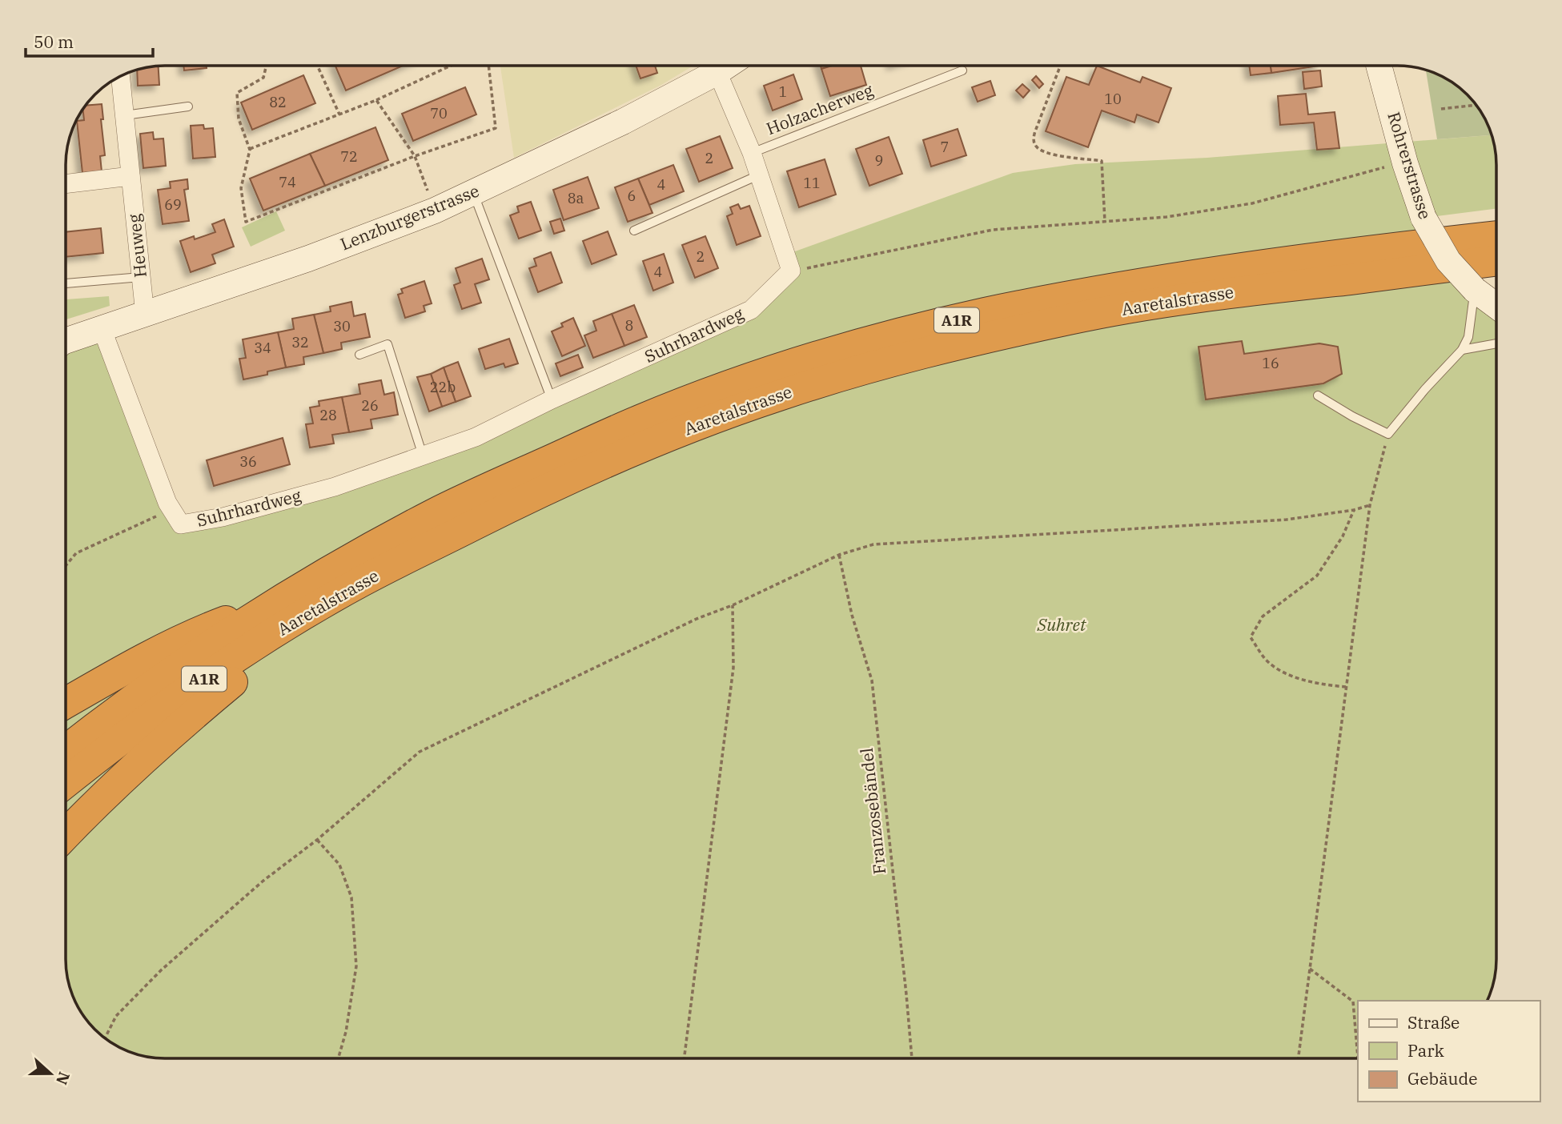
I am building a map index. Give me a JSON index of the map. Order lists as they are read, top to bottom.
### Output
{
  "streets": {
    "highway": ["Aaretalstrasse", "A1R"],
    "main road": ["Rohrerstrasse", "Lenzburgerstrasse"],
    "street": ["Heuweg", "Suhrhardweg"],
    "lane": ["Holzacherweg"],
    "path": ["Franzosebändel"]
  },
  "crossings": [
    ["Lenzburgerstrasse", "Heuweg"],
    ["Lenzburgerstrasse", "Suhrhardweg"]
  ],
  "parks": ["Suhret"],
  "house_numbers": [
    "1",
    "10",
    "82",
    "70",
    "7",
    "72",
    "2",
    "9",
    "74",
    "11",
    "4",
    "6",
    "8a",
    "69",
    "2",
    "4",
    "8",
    "30",
    "32",
    "34",
    "16",
    "22b",
    "26",
    "28",
    "36"
  ],
  "legend": ["Straße", "Park", "Gebäude"],
  "scale_bar": "50 m",
  "north": "right"
}
